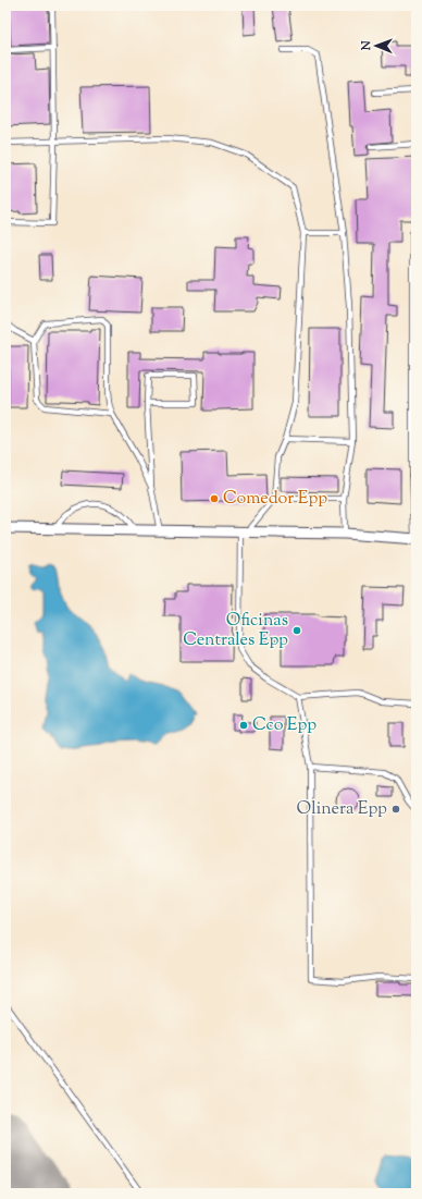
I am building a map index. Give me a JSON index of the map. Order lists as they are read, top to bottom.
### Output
{
  "places": [
    "Comedor Epp",
    "Oficinas Centrales Epp",
    "Cco Epp",
    "Olinera Epp"
  ],
  "north": "left"
}
